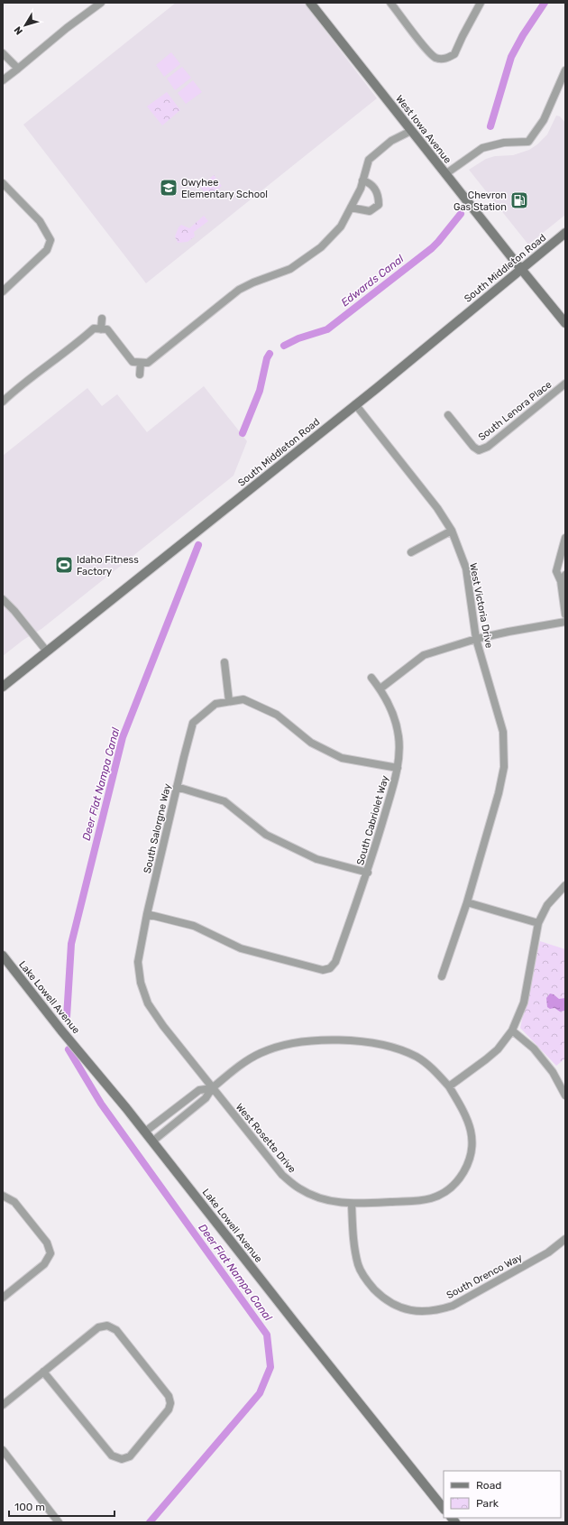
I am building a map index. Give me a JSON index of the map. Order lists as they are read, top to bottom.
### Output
{
  "streets": {
    "street": [
      "West Iowa Avenue",
      "South Middleton Road",
      "South Lenora Place",
      "West Victoria Drive",
      "South Cabriolet Way",
      "South Salorgne Way",
      "Lake Lowell Avenue",
      "West Rosette Drive",
      "South Orenco Way"
    ]
  },
  "crossings": [
    ["West Iowa Avenue", "South Middleton Road"],
    ["South Middleton Road", "West Victoria Drive"],
    ["South Cabriolet Way", "South Salorgne Way"],
    ["South Salorgne Way", "West Rosette Drive"],
    ["West Rosette Drive", "South Orenco Way"]
  ],
  "water": ["Edwards Canal", "Deer Flat Nampa Canal"],
  "places": {
    "school or university": ["Owyhee Elementary School"],
    "fuel station": ["Chevron Gas Station"],
    "sports": ["Idaho Fitness Factory"]
  },
  "legend": ["Road", "Park"],
  "scale_bar": "100 m",
  "north": "bottom left"
}
